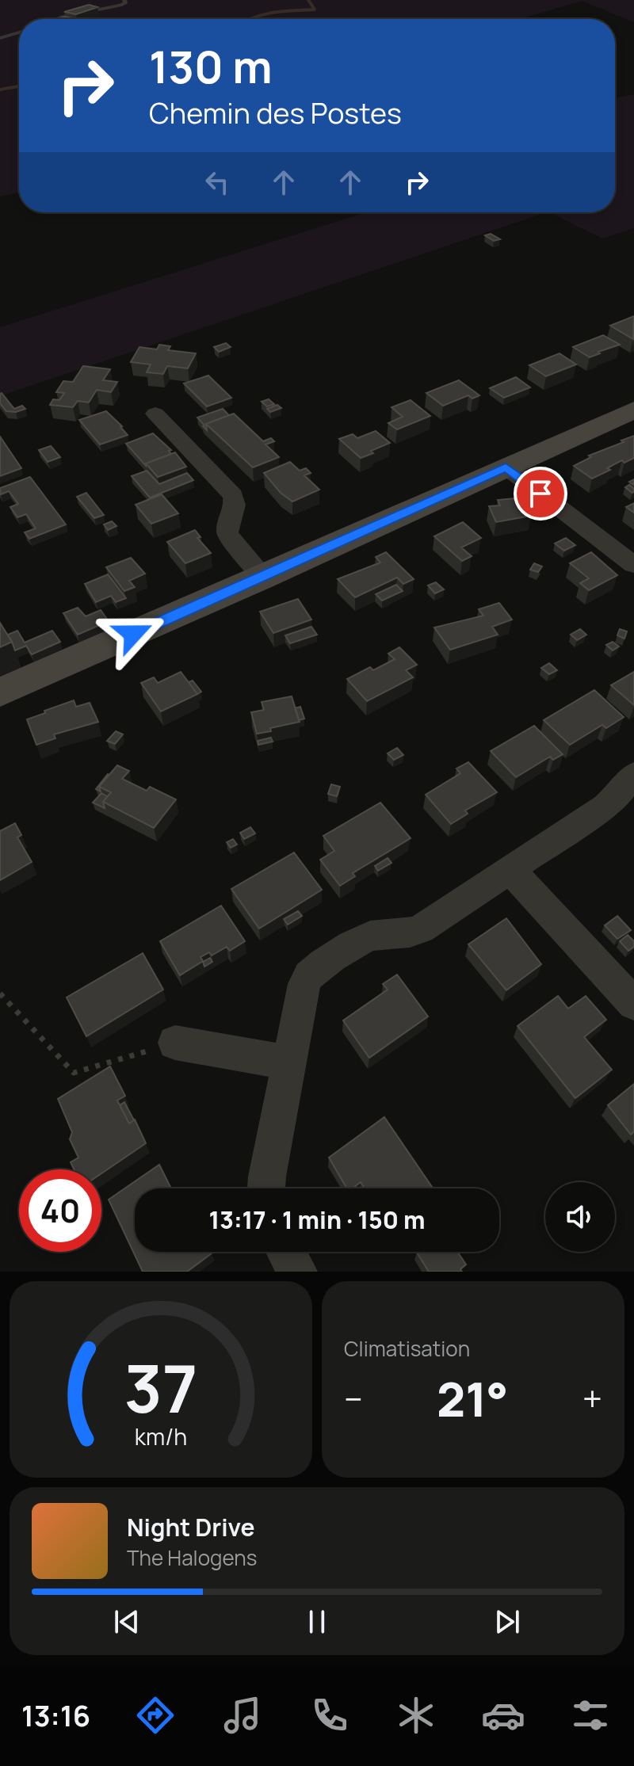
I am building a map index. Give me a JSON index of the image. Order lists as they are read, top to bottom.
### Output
{
  "page": {
    "turn": ["130 m", "Chemin des Postes"],
    "limit": "40",
    "trip": "13:17 · 1 min · 150 m",
    "tile": "Climatisation",
    "heat": ["−", "21°", "+"],
    "song": ["Night Drive", "The Halogens"],
    "tabs": "13:16",
    "gauge": ["37", "km/h"]
  }
}
